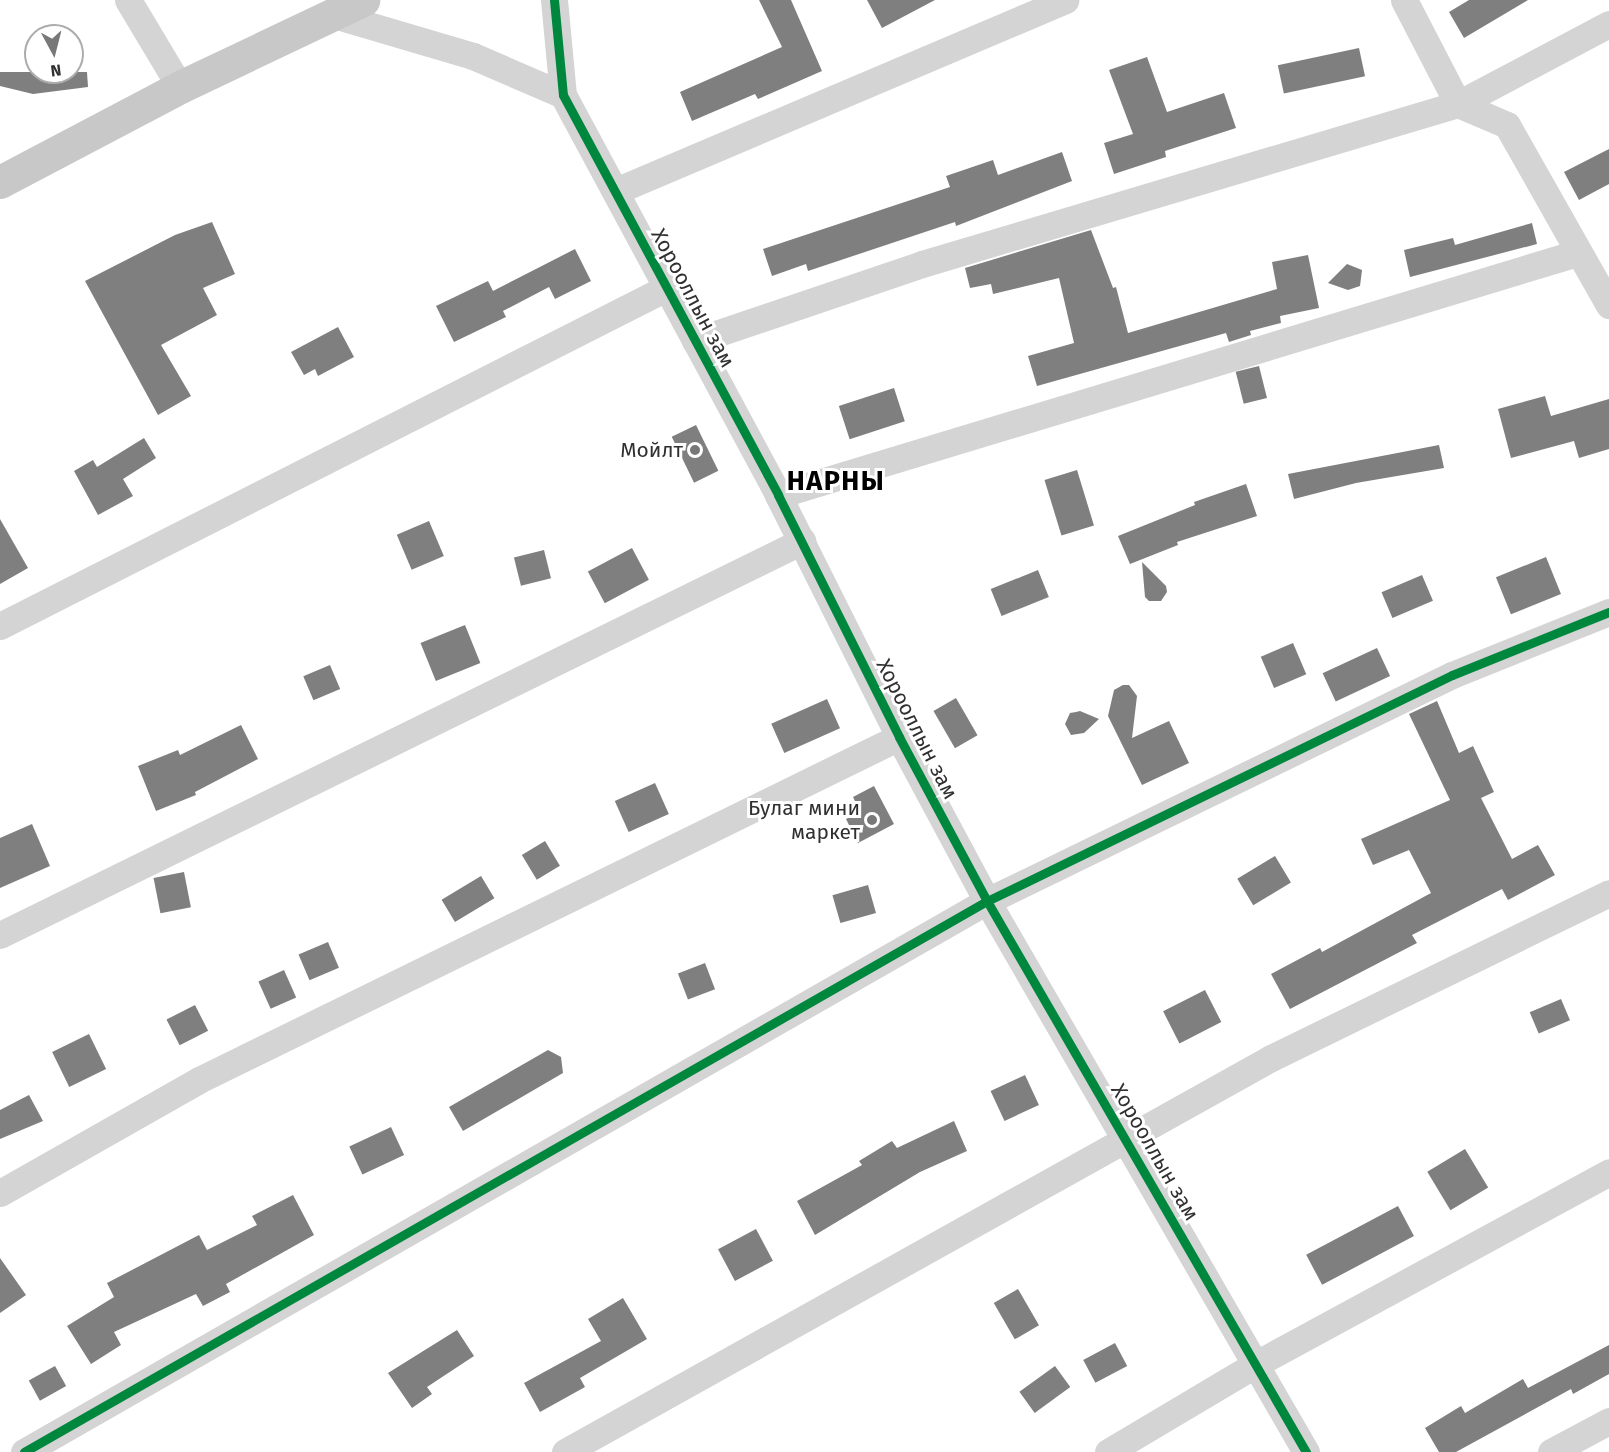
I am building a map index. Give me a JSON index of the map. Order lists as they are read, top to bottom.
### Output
{
  "streets": {
    "street": ["Хорооллын зам"]
  },
  "districts": ["НАРНЫ"],
  "places": ["Мойлт", "Булаг мини маркет"],
  "north": "bottom"
}
